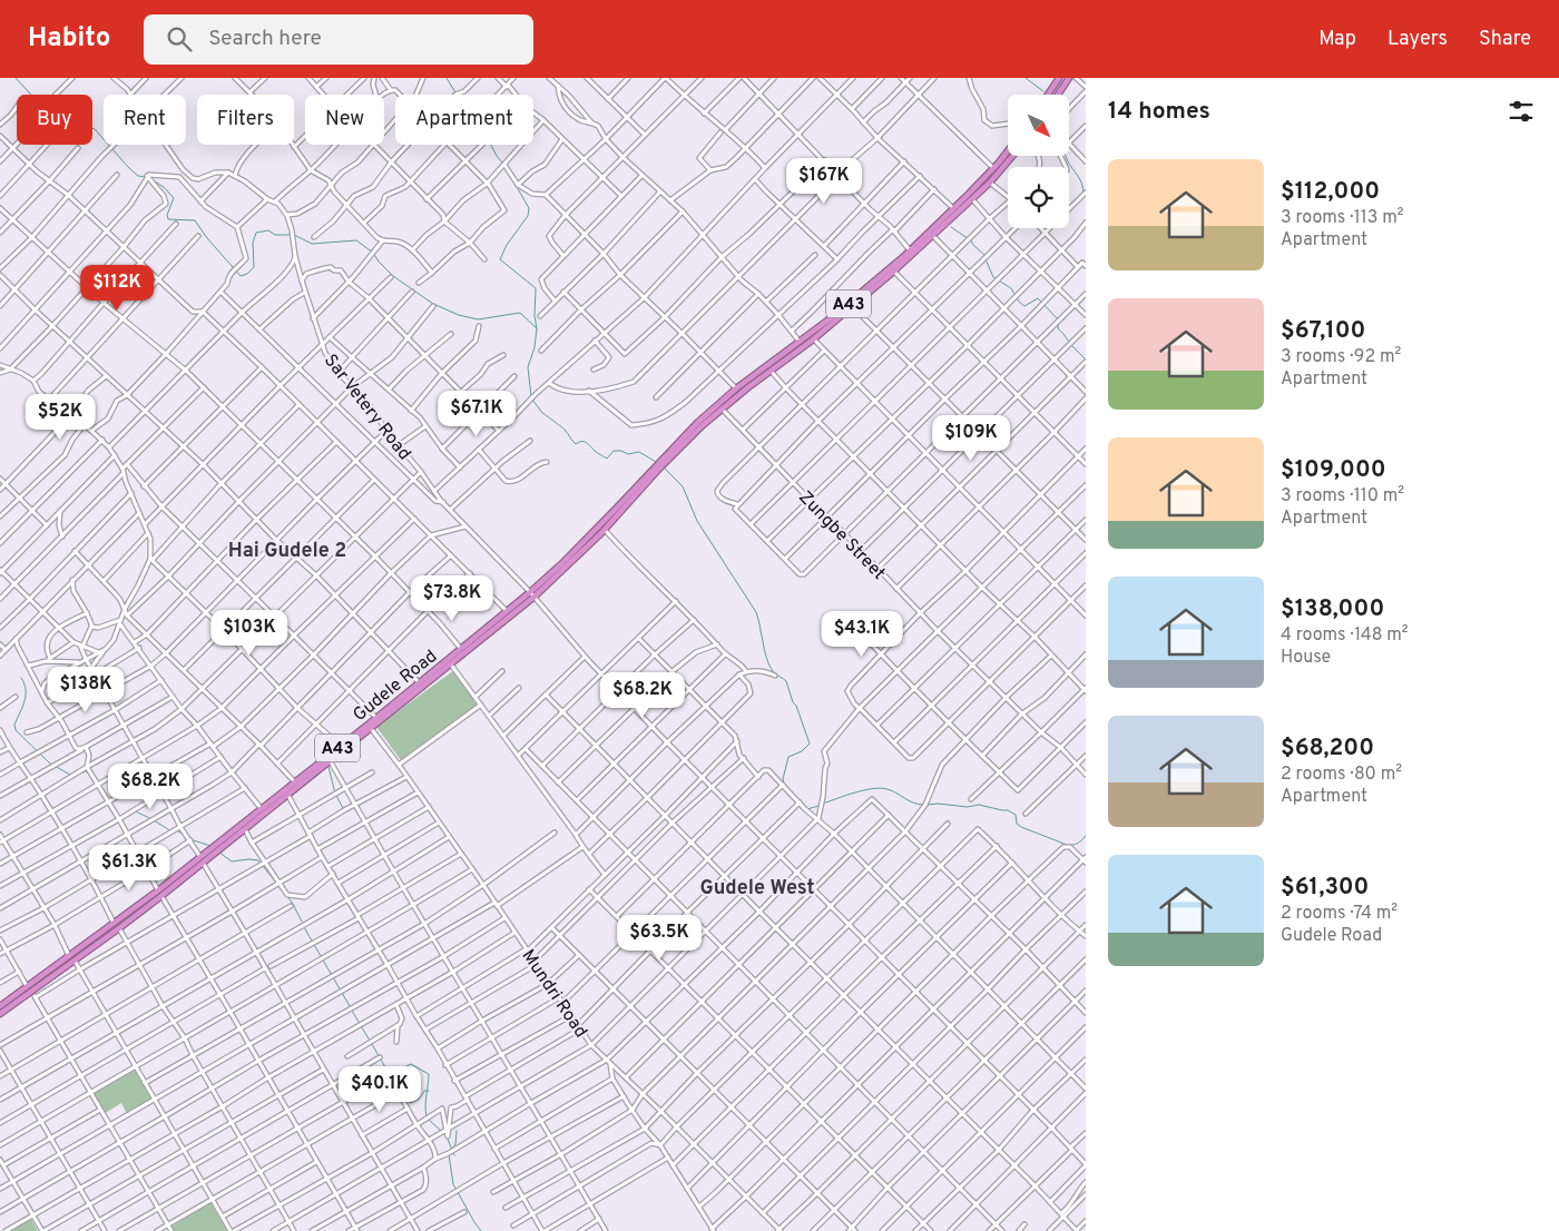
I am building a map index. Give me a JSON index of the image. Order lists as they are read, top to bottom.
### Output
{
  "streets": {
    "highway": ["A43", "Gudele Road"],
    "street": ["Sar Vetery Road", "Zungbe Street", "Mundri Road"]
  },
  "crossings": [
    ["A43", "Zungbe Street"],
    ["A43", "Gudele Road"],
    ["Sar Vetery Road", "Gudele Road"],
    ["Gudele Road", "Mundri Road"]
  ],
  "districts": ["Hai Gudele 2", "Gudele West"],
  "north": "bottom right",
  "page": {
    "header": "Habito",
    "search": "Search here",
    "nav": ["Map", "Layers", "Share"],
    "heading": "14 homes",
    "chip": [
      "Buy",
      "Rent",
      "Filters",
      "New",
      "Apartment"
    ],
    "list": [
      {
        "name": "$112,000",
        "note": "3 rooms · 113 m² · Apartment"
      },
      {
        "name": "$67,100",
        "note": "3 rooms · 92 m² · Apartment"
      },
      {
        "name": "$109,000",
        "note": "3 rooms · 110 m² · Apartment"
      },
      {
        "name": "$138,000",
        "note": "4 rooms · 148 m² · House"
      },
      {
        "name": "$68,200",
        "note": "2 rooms · 80 m² · Apartment"
      },
      {
        "name": "$61,300",
        "note": "2 rooms · 74 m² · Gudele Road"
      }
    ],
    "price": [
      "$167K",
      "$112K",
      "$67.1K",
      "$52K",
      "$109K",
      "$73.8K",
      "$103K",
      "$43.1K",
      "$138K",
      "$68.2K",
      "$68.2K",
      "$61.3K",
      "$63.5K",
      "$40.1K"
    ]
  }
}
